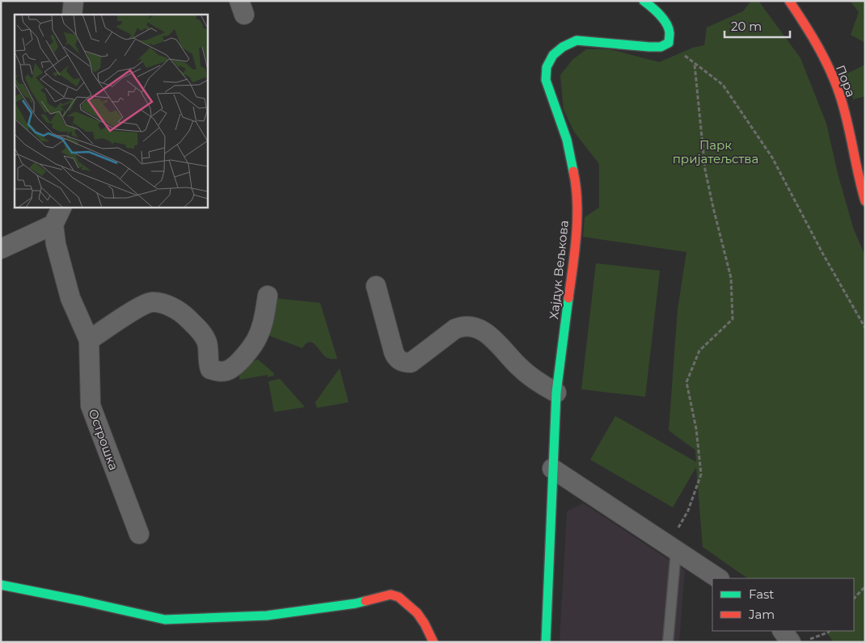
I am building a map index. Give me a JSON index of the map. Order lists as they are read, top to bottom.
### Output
{
  "streets": {
    "street": ["Пора", "Хајдук Вељкова", "Острошка"]
  },
  "parks": ["Парк пријатељства"],
  "legend": ["Fast", "Jam"],
  "scale_bar": "20 m"
}
